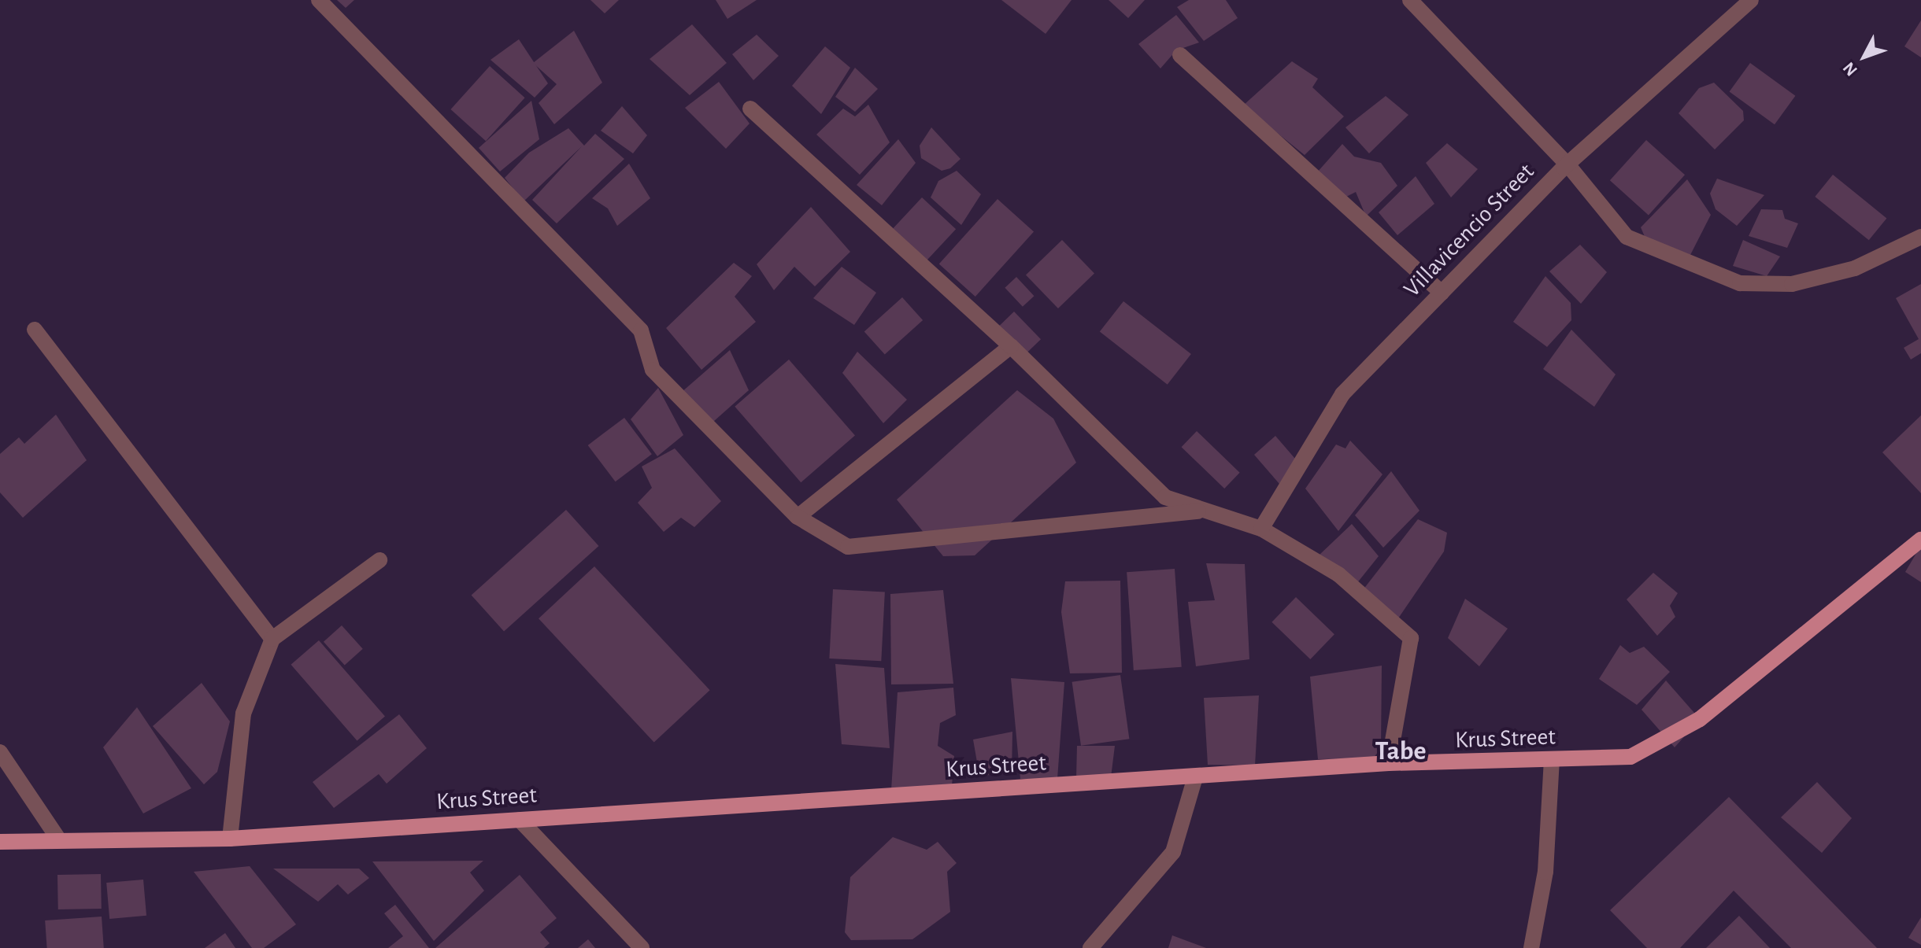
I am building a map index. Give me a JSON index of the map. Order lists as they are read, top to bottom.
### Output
{
  "streets": {
    "main road": ["Krus Street"],
    "street": ["Villavicencio Street"]
  },
  "districts": ["Tabe"],
  "north": "bottom left"
}
